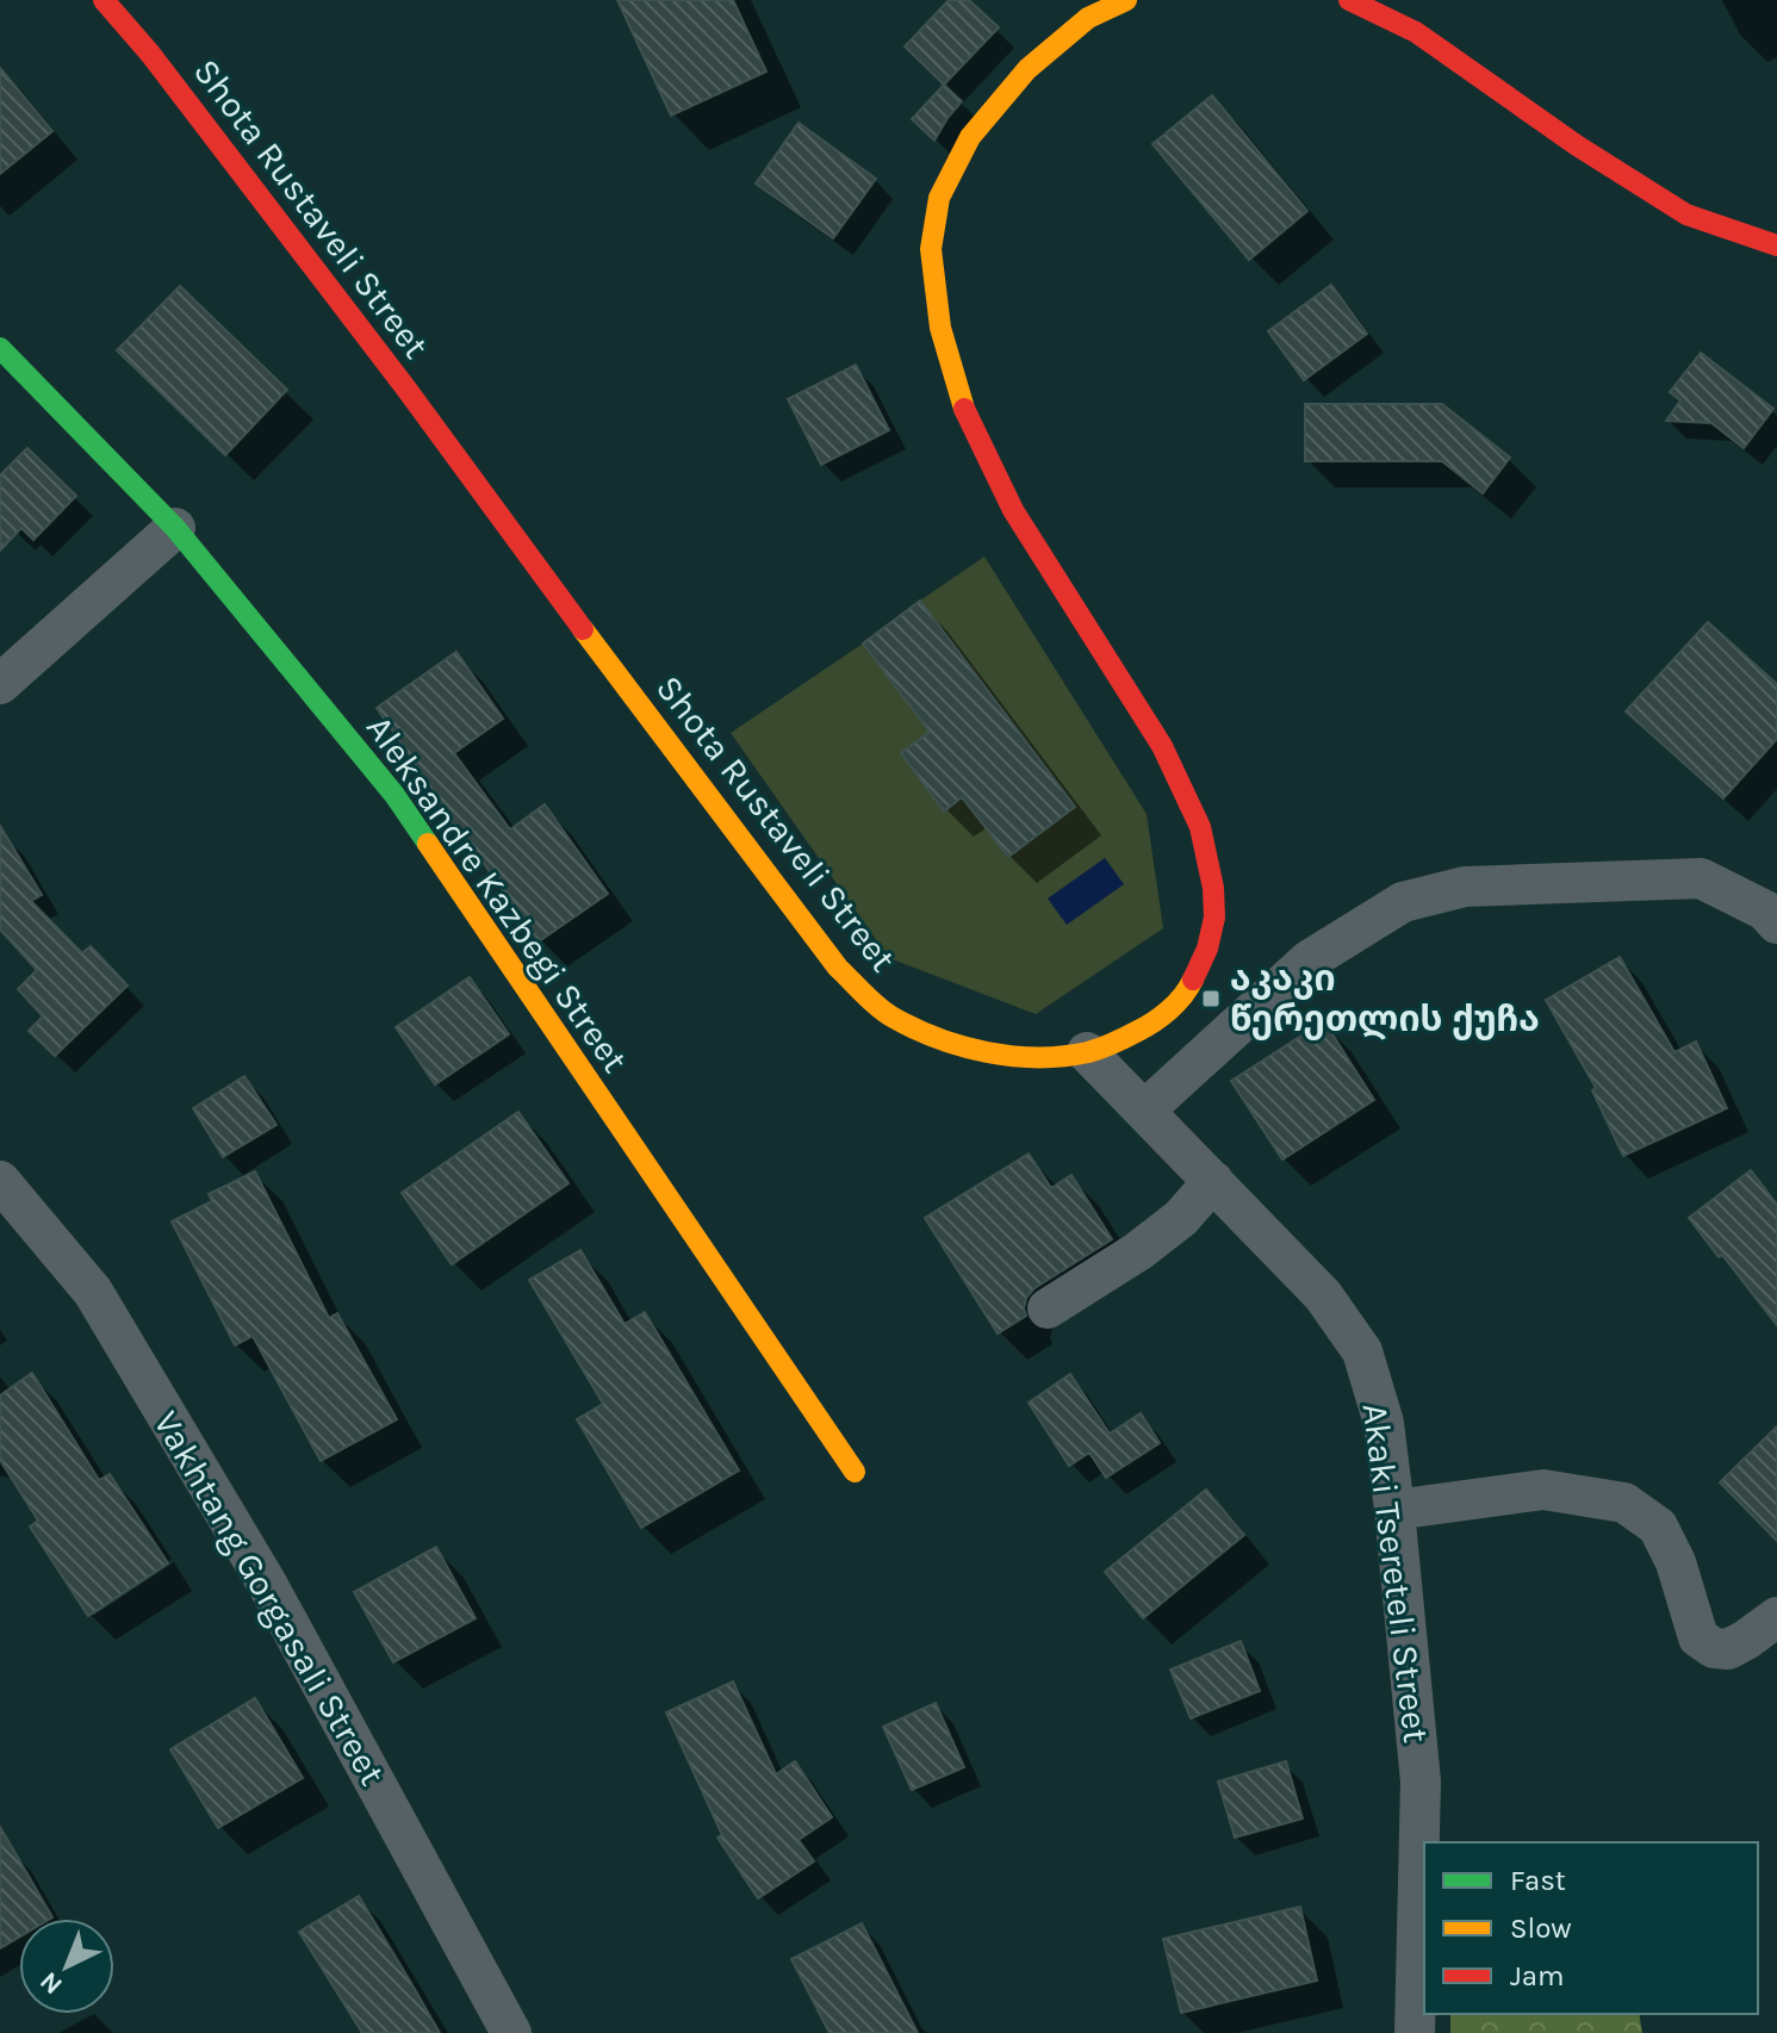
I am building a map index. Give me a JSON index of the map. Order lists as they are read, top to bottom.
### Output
{
  "streets": {
    "main road": ["Shota Rustaveli Street", "Aleksandre Kazbegi Street"],
    "street": ["Akaki Tsereteli Street", "Vakhtang Gorgasali Street"]
  },
  "crossings": [
    ["Shota Rustaveli Street", "Akaki Tsereteli Street"]
  ],
  "places": {
    "transit": ["აკაკი წერეთლის ქუჩა"]
  },
  "legend": ["Fast", "Slow", "Jam"],
  "north": "bottom left"
}
